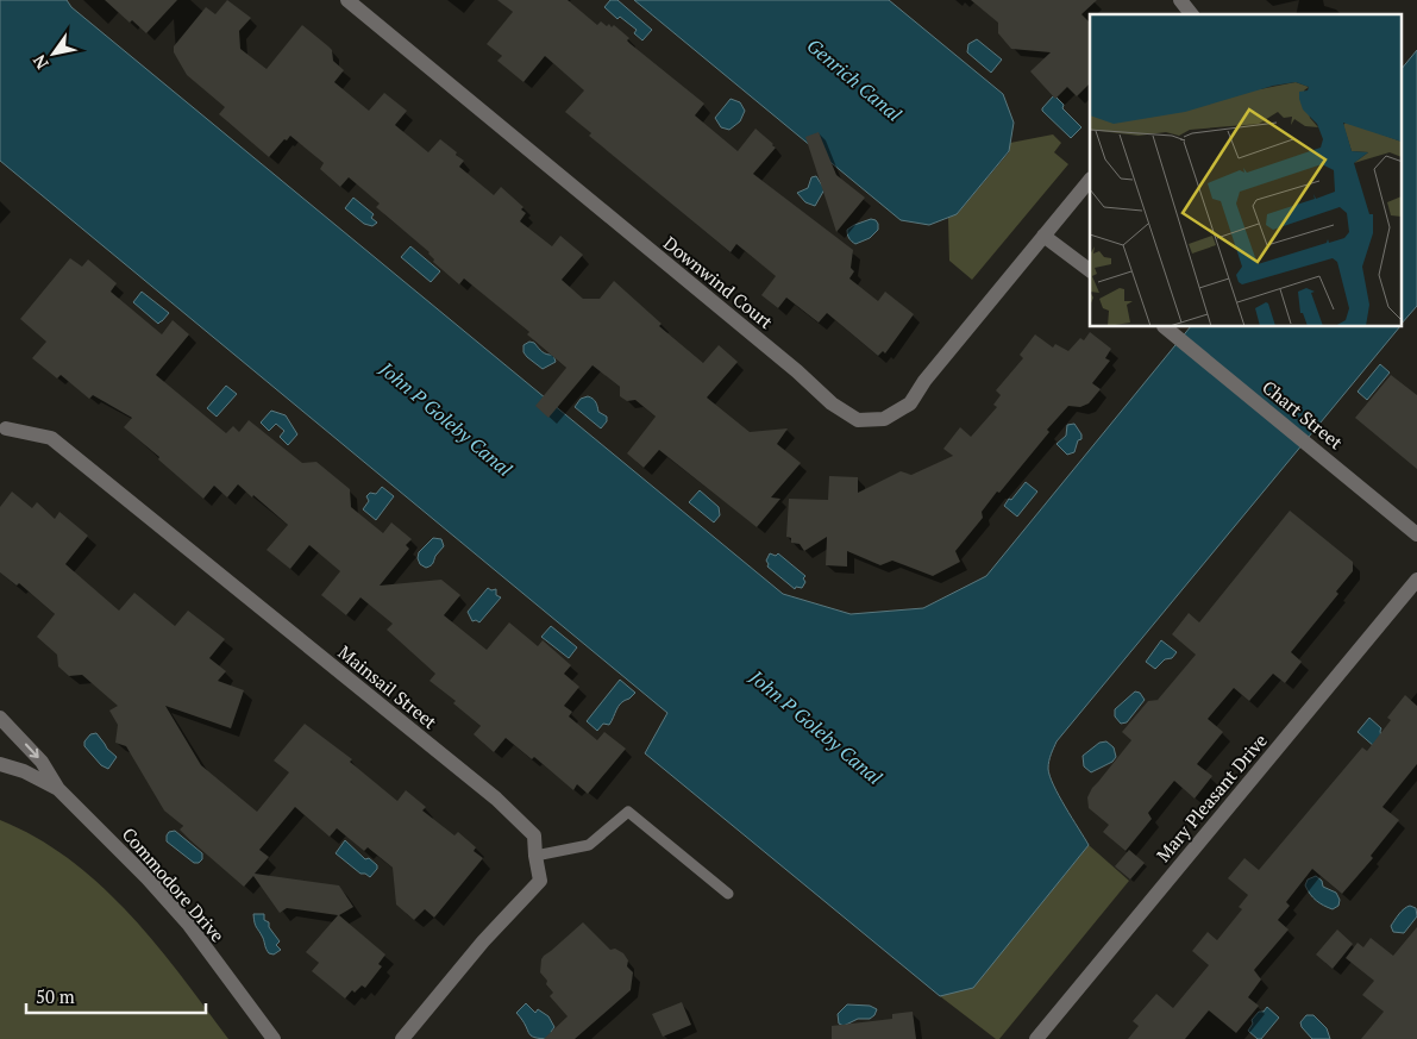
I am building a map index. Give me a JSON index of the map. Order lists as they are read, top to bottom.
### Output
{
  "streets": {
    "street": [
      "Downwind Court",
      "Chart Street",
      "Mainsail Street",
      "Mary Pleasant Drive",
      "Commodore Drive"
    ]
  },
  "water": ["Genrich Canal", "John P Goleby Canal"],
  "scale_bar": "50 m",
  "north": "bottom left"
}
